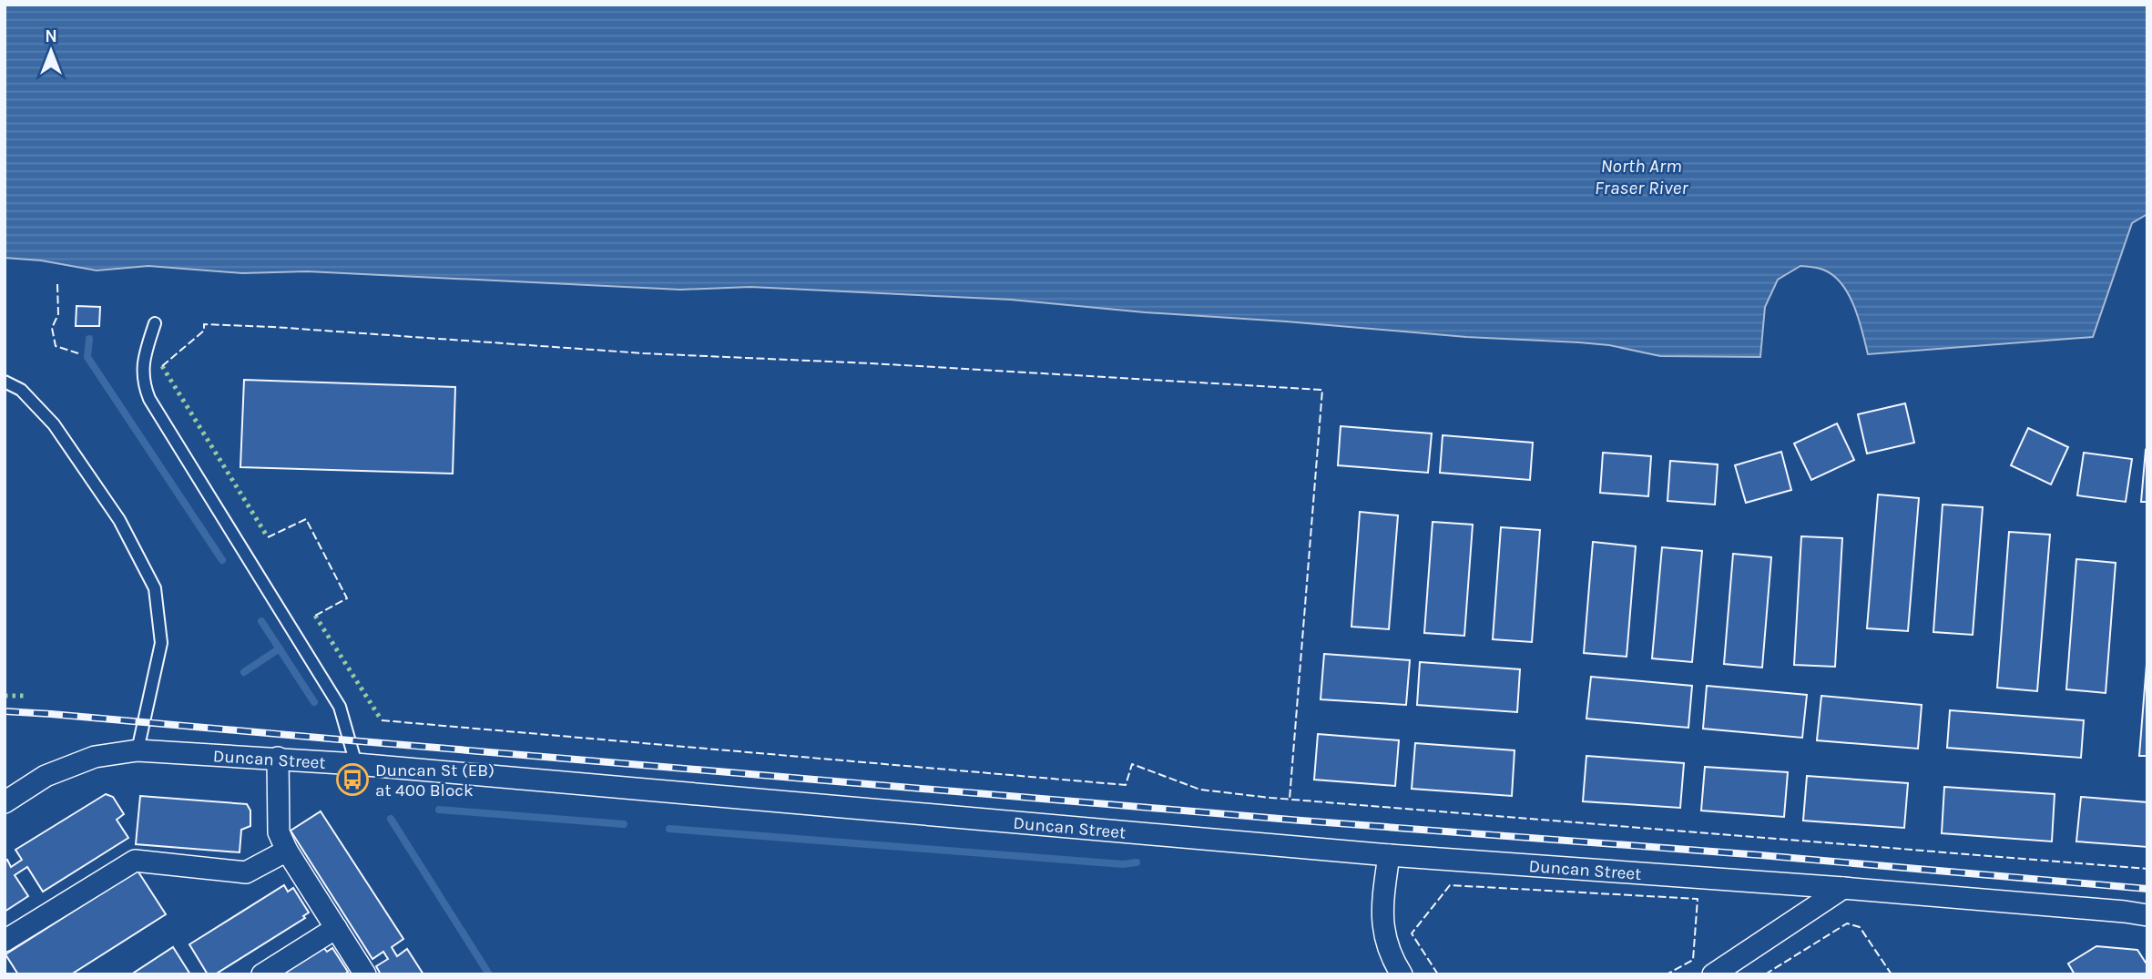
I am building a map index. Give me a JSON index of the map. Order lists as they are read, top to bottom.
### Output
{
  "streets": {
    "street": ["Duncan Street"]
  },
  "water": ["North Arm Fraser River"],
  "places": {
    "bus stop": ["Duncan St (EB) at 400 Block"]
  },
  "north": "top"
}
